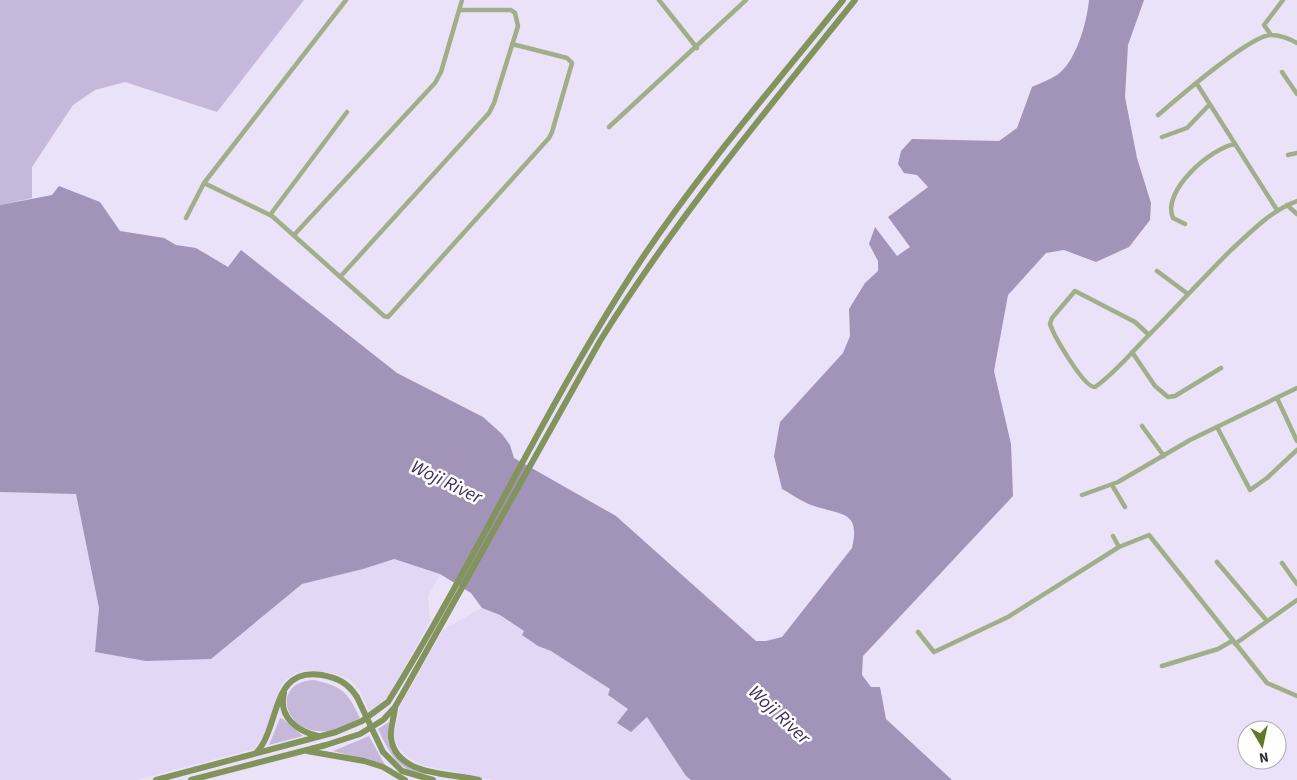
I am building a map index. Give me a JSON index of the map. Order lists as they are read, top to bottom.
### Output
{
  "water": ["Woji River"],
  "north": "bottom"
}
